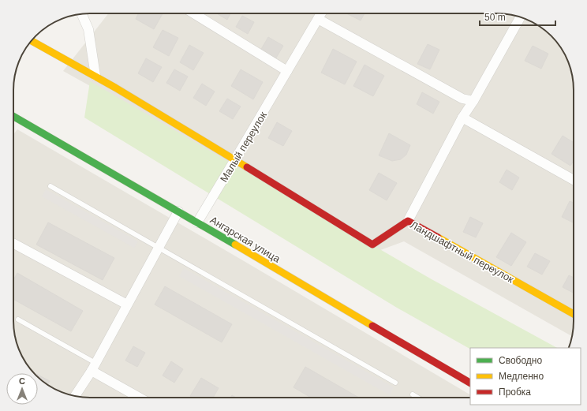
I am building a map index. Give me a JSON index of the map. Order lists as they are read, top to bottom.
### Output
{
  "streets": {
    "street": ["Малый переулок", "Ангарская улица", "Ландшафтный переулок"]
  },
  "crossings": [
    ["Малый переулок", "Ангарская улица"],
    ["Малый переулок", "Ландшафтный переулок"]
  ],
  "legend": ["Свободно", "Медленно", "Пробка"],
  "scale_bar": "50 m",
  "north": "top"
}
